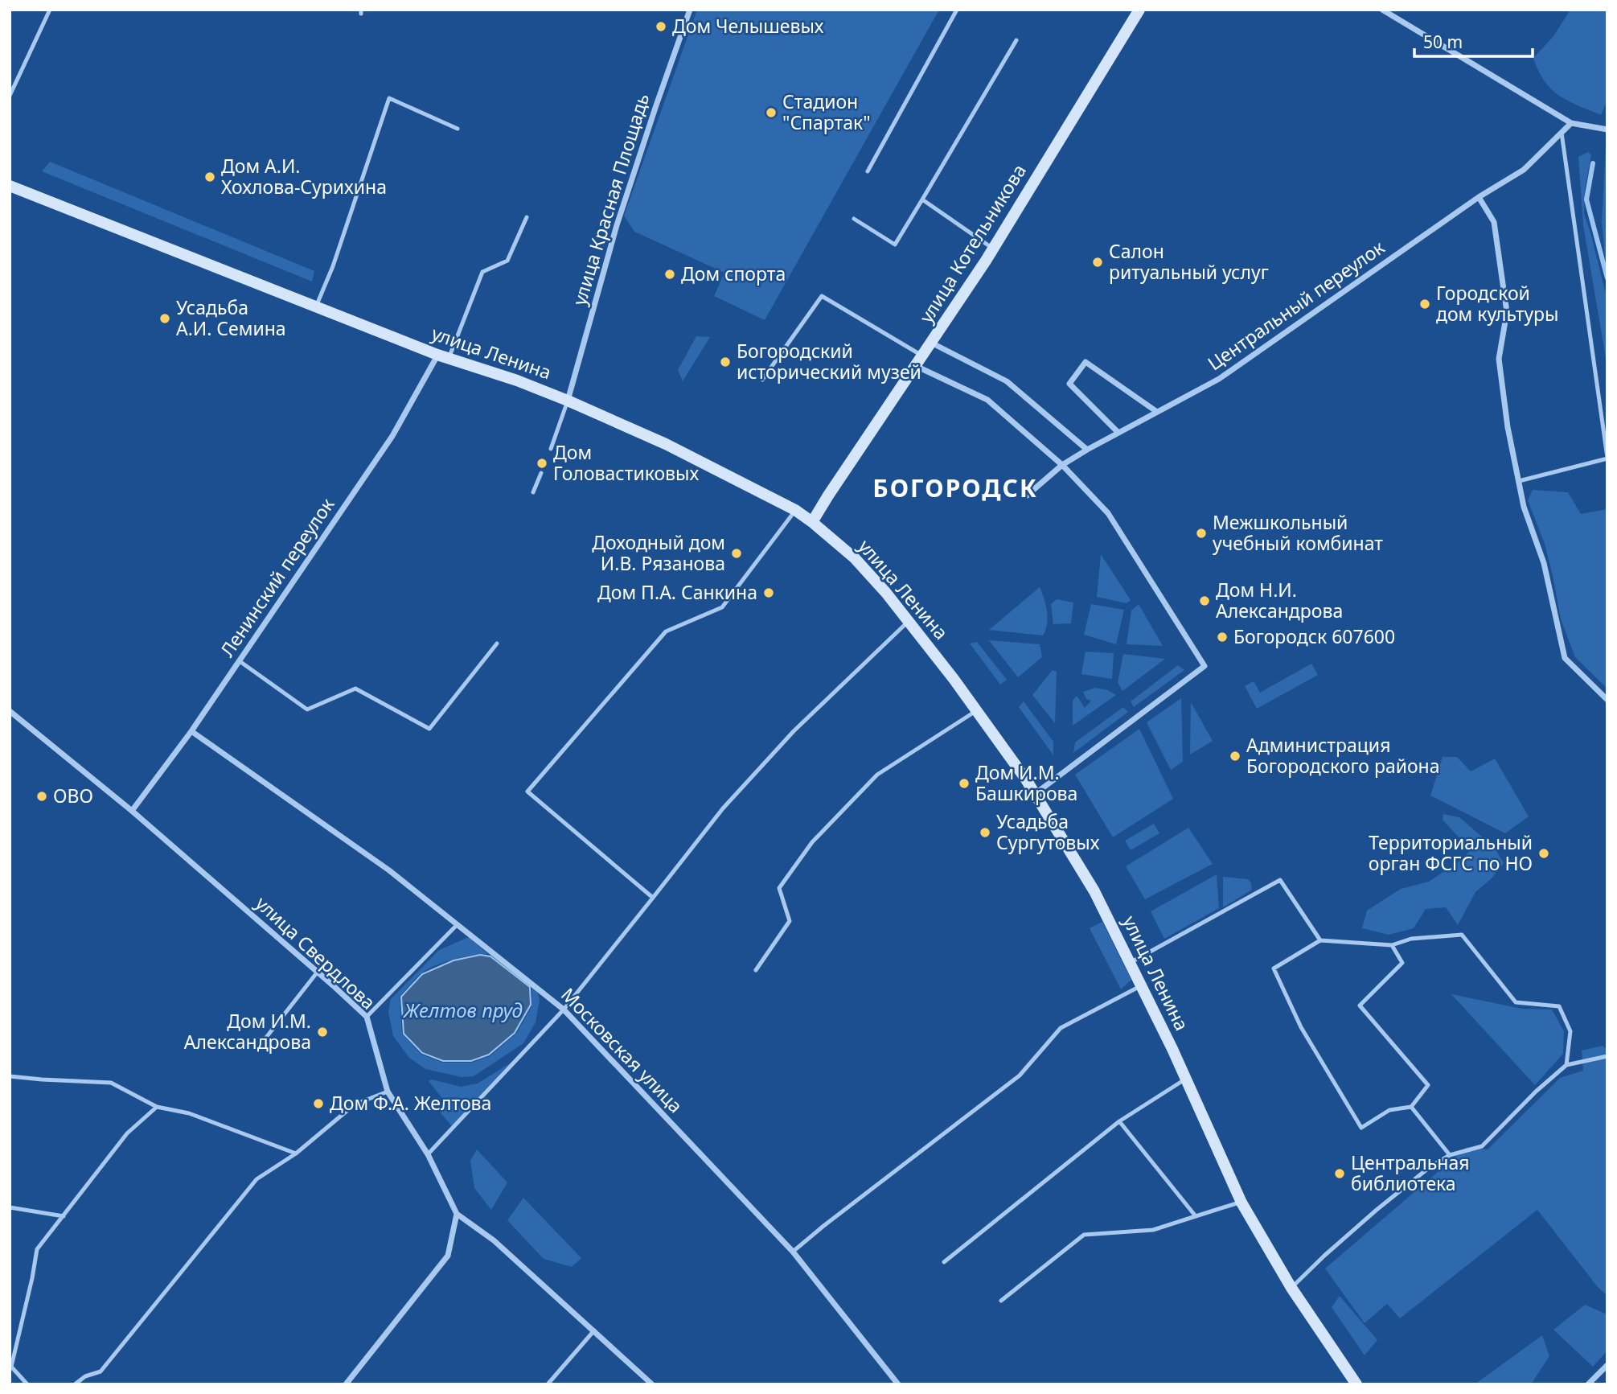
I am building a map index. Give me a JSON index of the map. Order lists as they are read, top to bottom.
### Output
{
  "streets": {
    "main road": ["улица Котельникова", "улица Ленина"],
    "street": [
      "улица Красная Площадь",
      "Центральный переулок",
      "Ленинский переулок",
      "улица Свердлова",
      "Московская улица"
    ]
  },
  "crossings": [
    ["улица Красная Площадь", "улица Ленина"],
    ["улица Котельникова", "улица Ленина"],
    ["улица Ленина", "Ленинский переулок"],
    ["Ленинский переулок", "улица Свердлова"],
    ["Ленинский переулок", "Московская улица"]
  ],
  "districts": ["БОГОРОДСК"],
  "water": ["Желтов пруд"],
  "places": [
    "Дом Челышевых",
    "Стадион \"Спартак\"",
    "Дом А.И. Хохлова-Сурихина",
    "Салон ритуальный услуг",
    "Дом спорта",
    "Городской дом культуры",
    "Усадьба А.И. Семина",
    "Богородский исторический музей",
    "Дом Головастиковых",
    "Межшкольный учебный комбинат",
    "Доходный дом И.В. Рязанова",
    "Дом П.А. Санкина",
    "Дом Н.И. Александрова",
    "Богородск 607600",
    "Администрация Богородского района",
    "Дом И.М. Башкирова",
    "ОВО",
    "Усадьба Сургутовых",
    "Территориальный орган ФСГС по НО",
    "Дом И.М. Александрова",
    "Дом Ф.А. Желтова",
    "Центральная библиотека"
  ],
  "scale_bar": "50 m"
}
